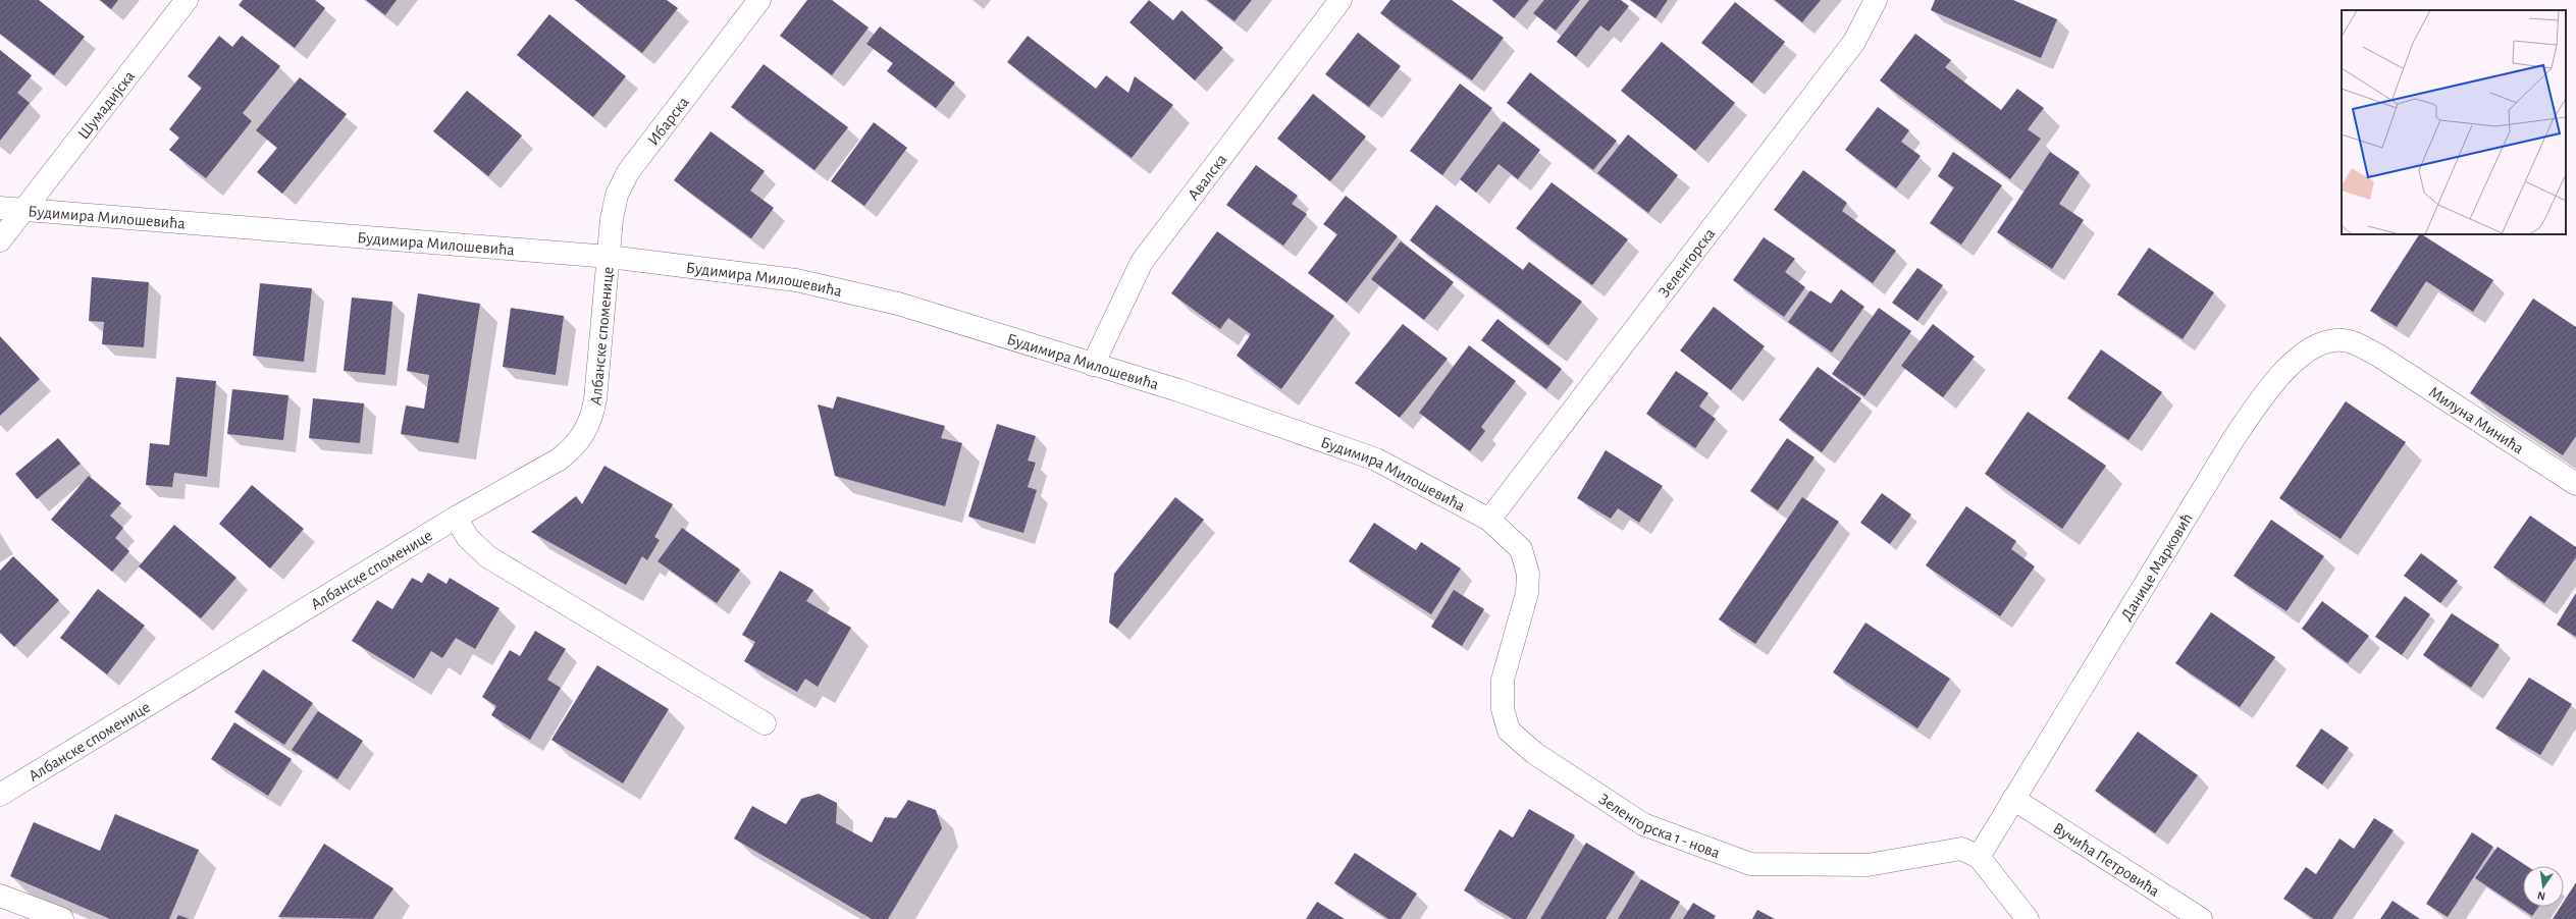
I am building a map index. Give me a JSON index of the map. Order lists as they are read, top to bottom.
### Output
{
  "streets": {
    "street": [
      "Шумадијска",
      "Ибарска",
      "Авалска",
      "Будимира Милошевића",
      "Зеленгорска",
      "Албанске споменице",
      "Милуна Минића",
      "Данице Марковић",
      "Зеленгорска 1 - нова",
      "Вучића Петровића"
    ]
  },
  "crossings": [
    ["Шумадијска", "Будимира Милошевића"],
    ["Ибарска", "Будимира Милошевића"],
    ["Ибарска", "Албанске споменице"],
    ["Авалска", "Будимира Милошевића"],
    ["Будимира Милошевића", "Зеленгорска"],
    ["Будимира Милошевића", "Албанске споменице"],
    ["Будимира Милошевића", "Зеленгорска 1 - нова"],
    ["Зеленгорска", "Зеленгорска 1 - нова"],
    ["Милуна Минића", "Данице Марковић"],
    ["Данице Марковић", "Зеленгорска 1 - нова"],
    ["Данице Марковић", "Вучића Петровића"]
  ],
  "north": "bottom"
}
